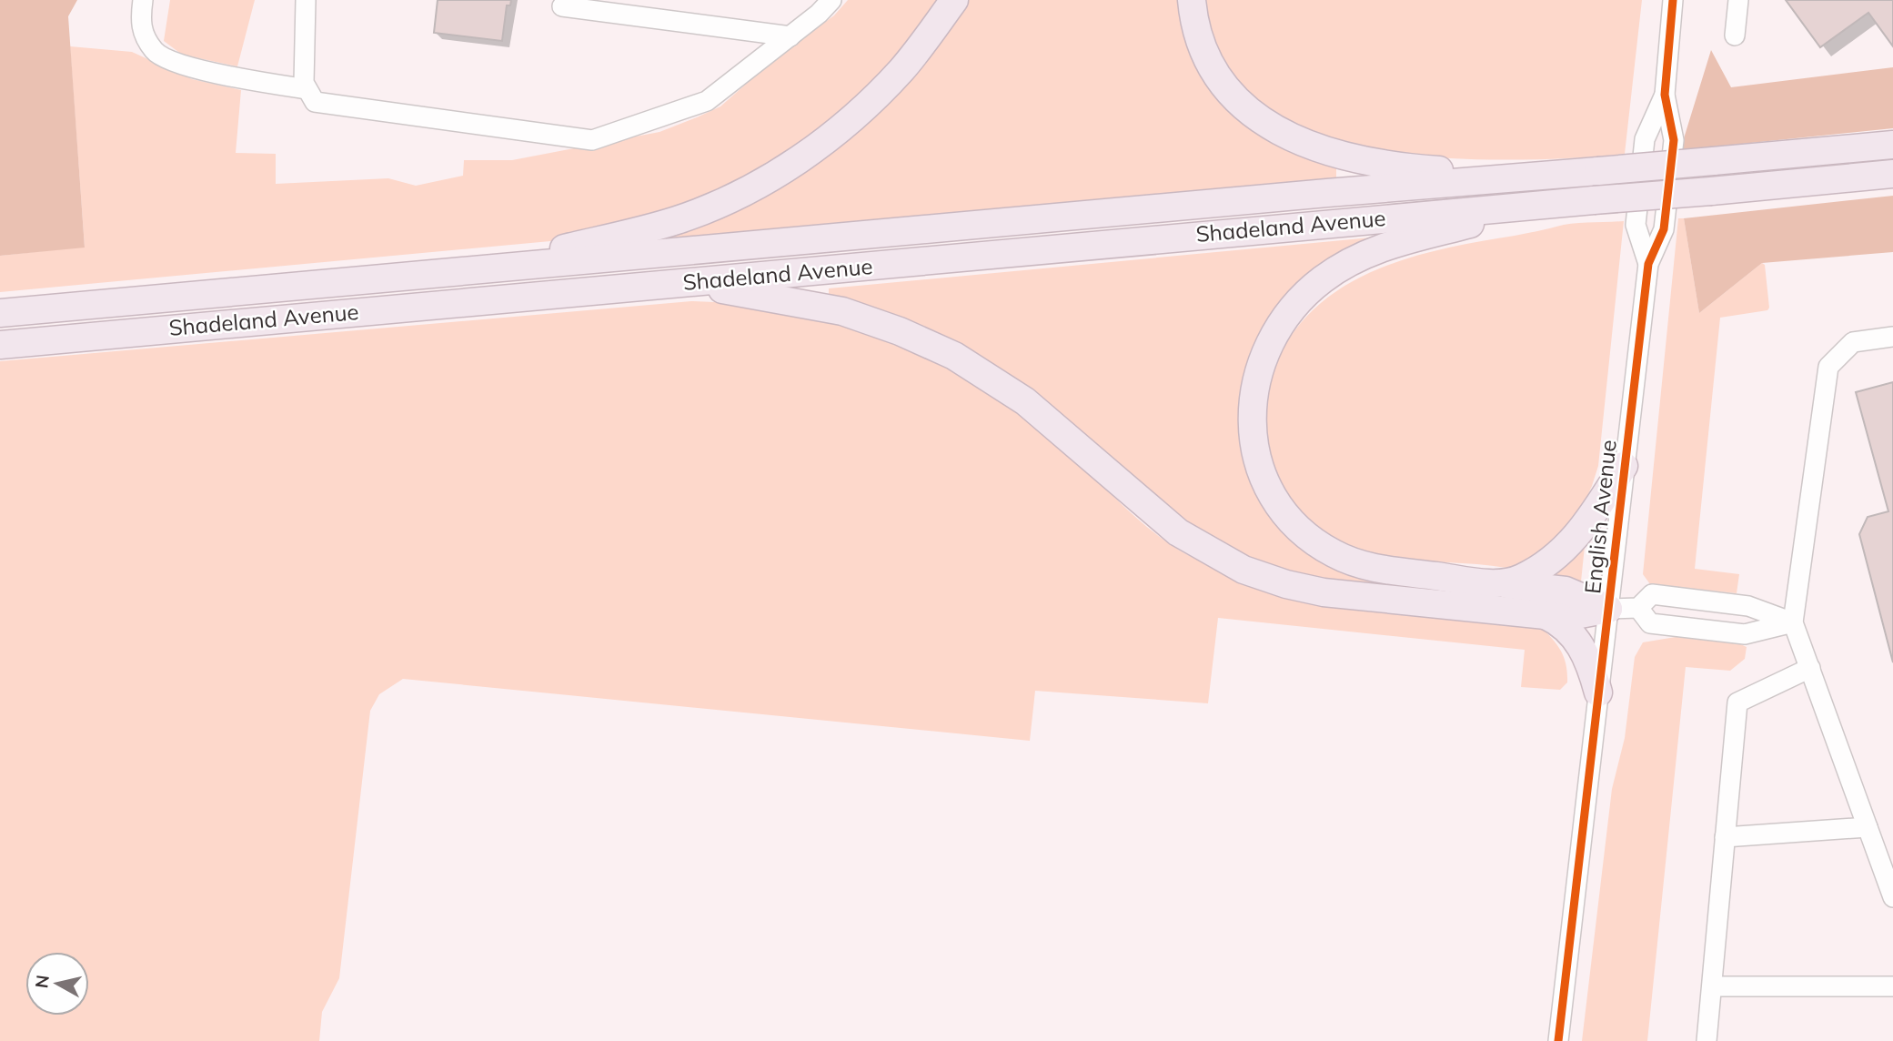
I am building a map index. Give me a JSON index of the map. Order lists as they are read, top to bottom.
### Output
{
  "streets": {
    "highway": ["Shadeland Avenue"],
    "street": ["English Avenue"]
  },
  "north": "left"
}
